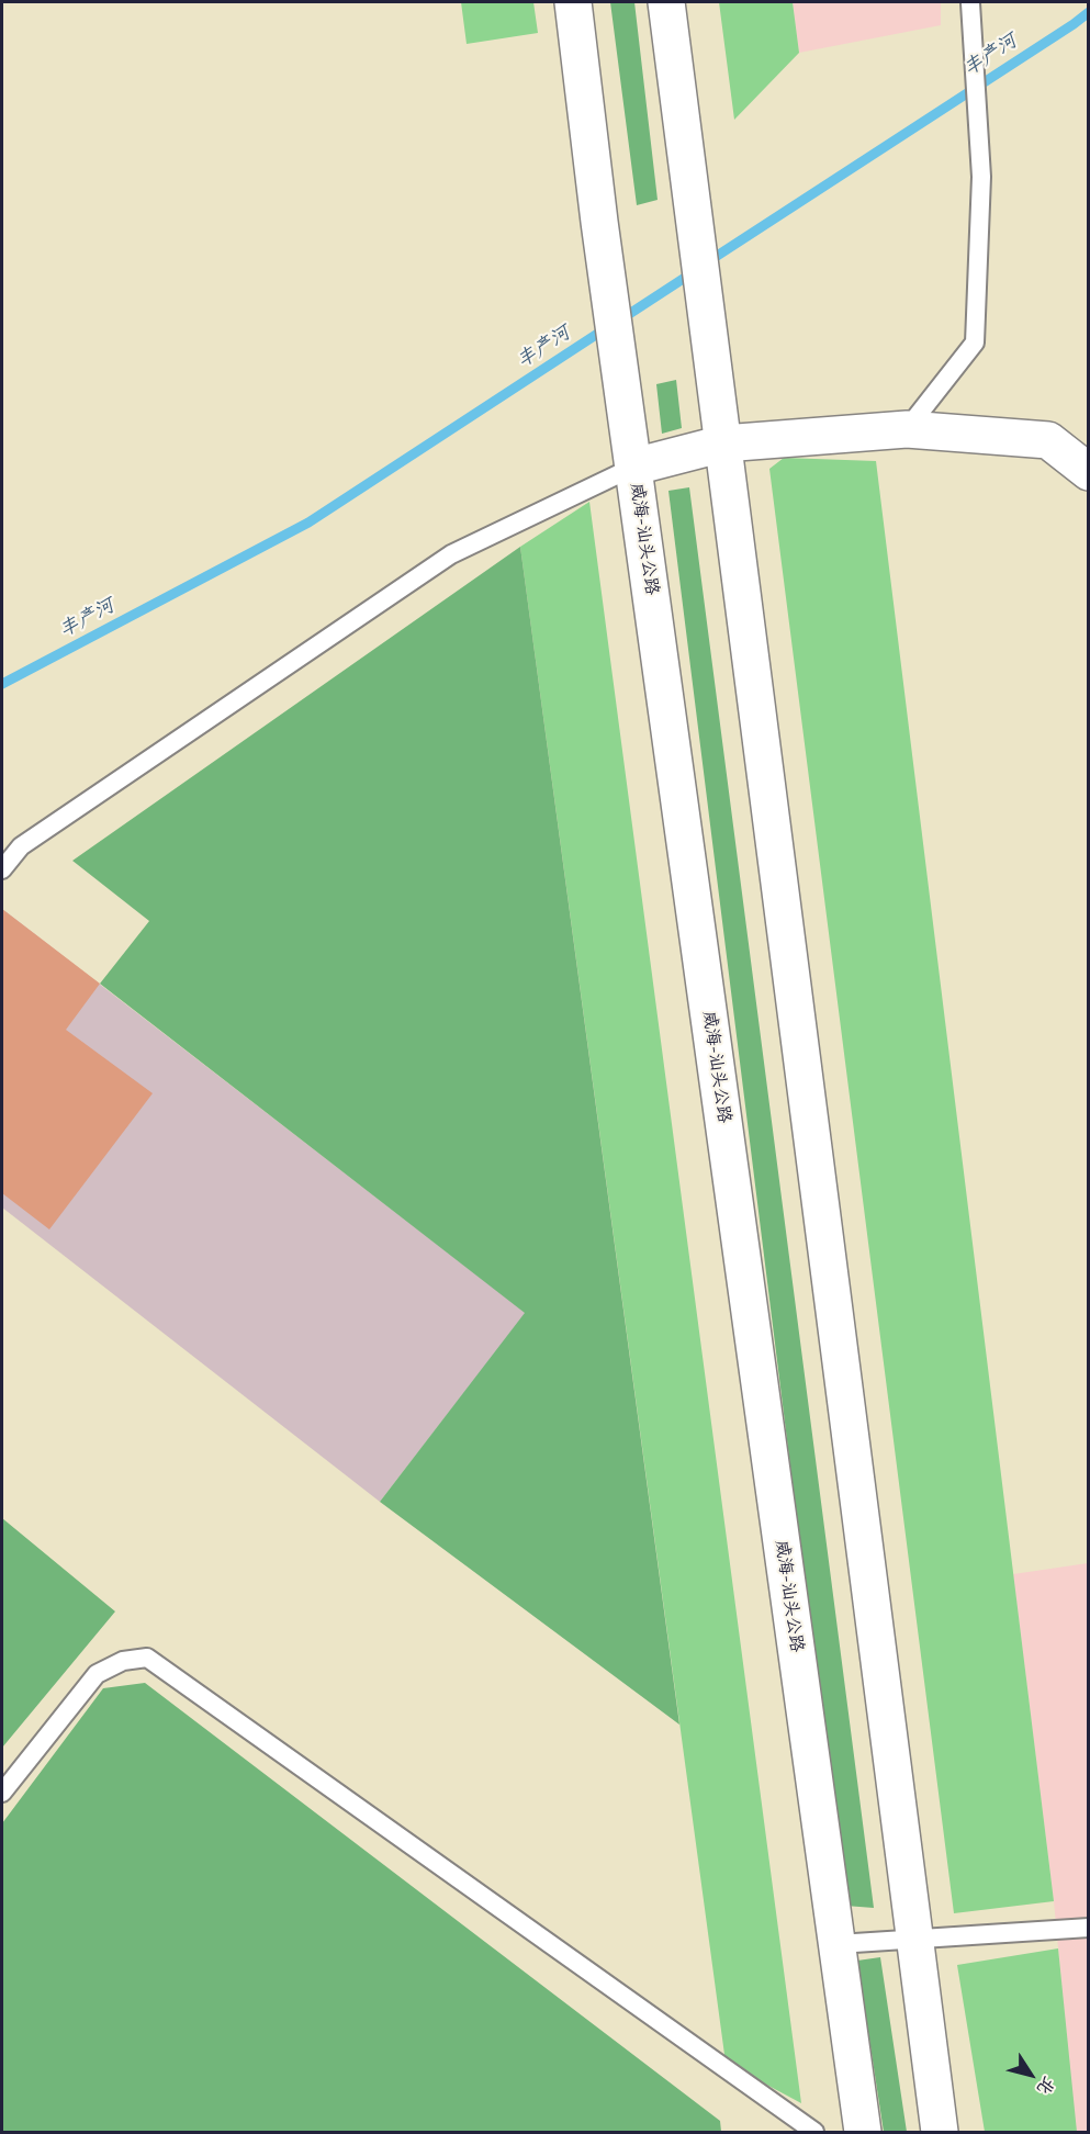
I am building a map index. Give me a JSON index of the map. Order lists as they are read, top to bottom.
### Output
{
  "streets": {
    "main road": ["威海-汕头公路"]
  },
  "water": ["丰产河"],
  "north": "bottom right"
}
